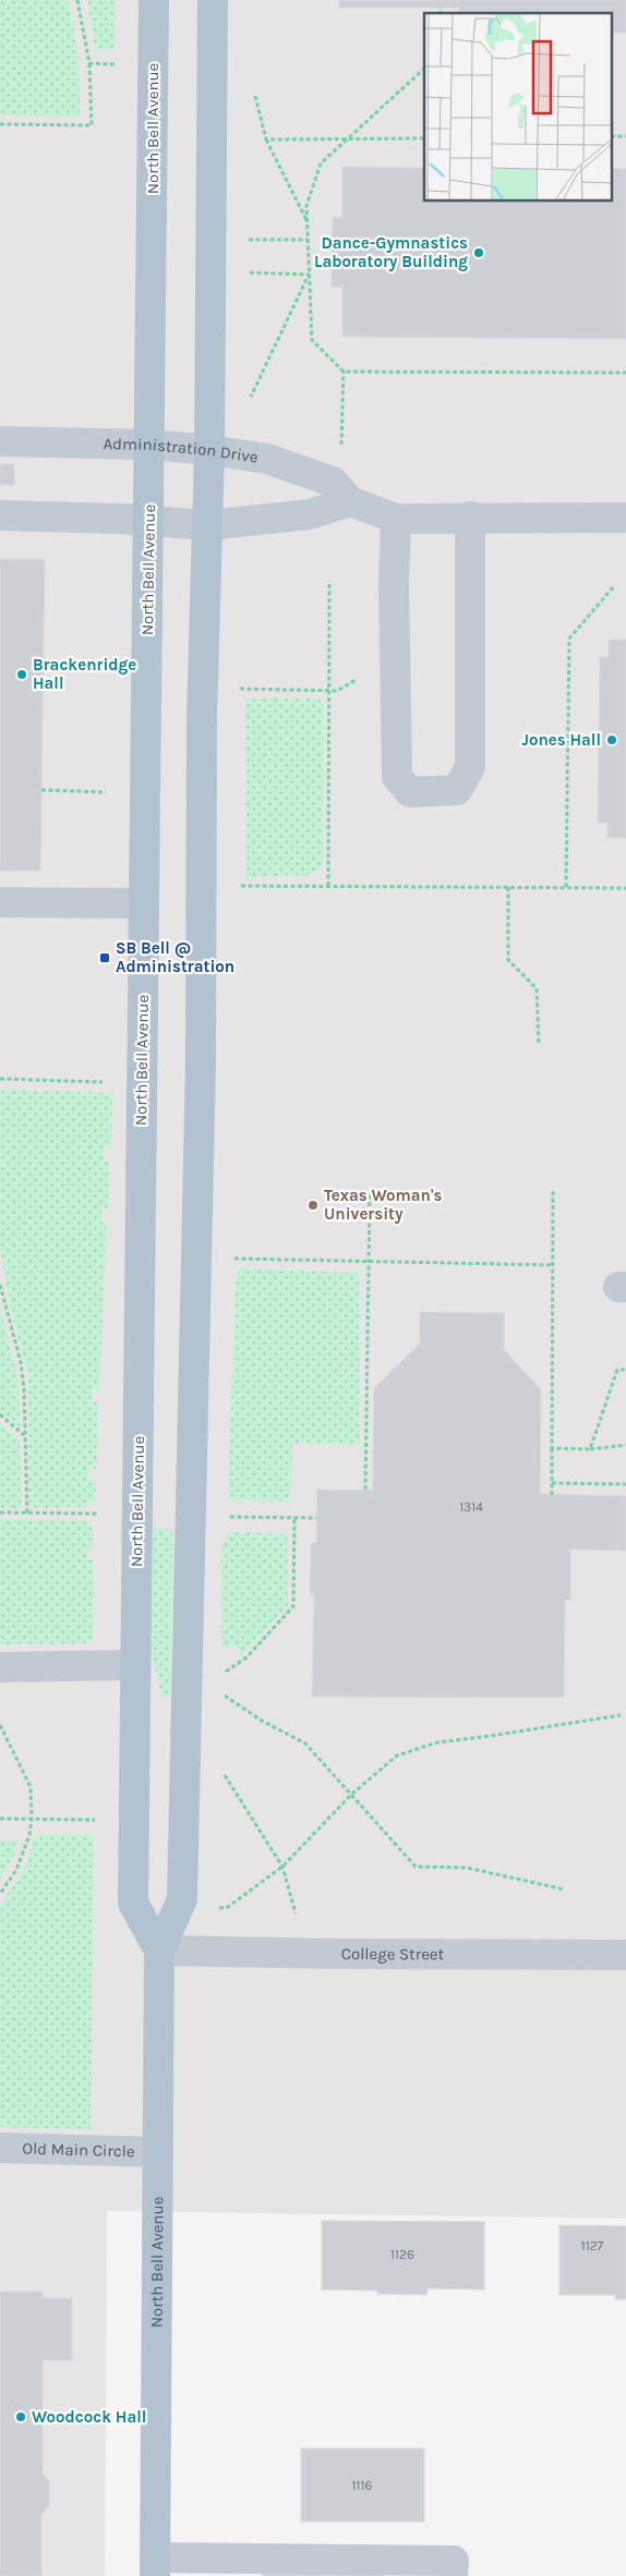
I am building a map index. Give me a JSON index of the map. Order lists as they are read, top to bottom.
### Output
{
  "streets": {
    "main road": ["North Bell Avenue"],
    "street": ["Administration Drive", "College Street", "Old Main Circle"]
  },
  "crossings": [
    ["North Bell Avenue", "Administration Drive"],
    ["North Bell Avenue", "College Street"],
    ["North Bell Avenue", "Old Main Circle"]
  ],
  "places": {
    "other": [
      "Dance-Gymnastics Laboratory Building",
      "Brackenridge Hall",
      "Jones Hall",
      "Texas Woman's University",
      "Woodcock Hall"
    ],
    "transit": ["SB Bell @ Administration"]
  },
  "house_numbers": [
    "1314",
    "1127",
    "1126",
    "1116"
  ]
}
